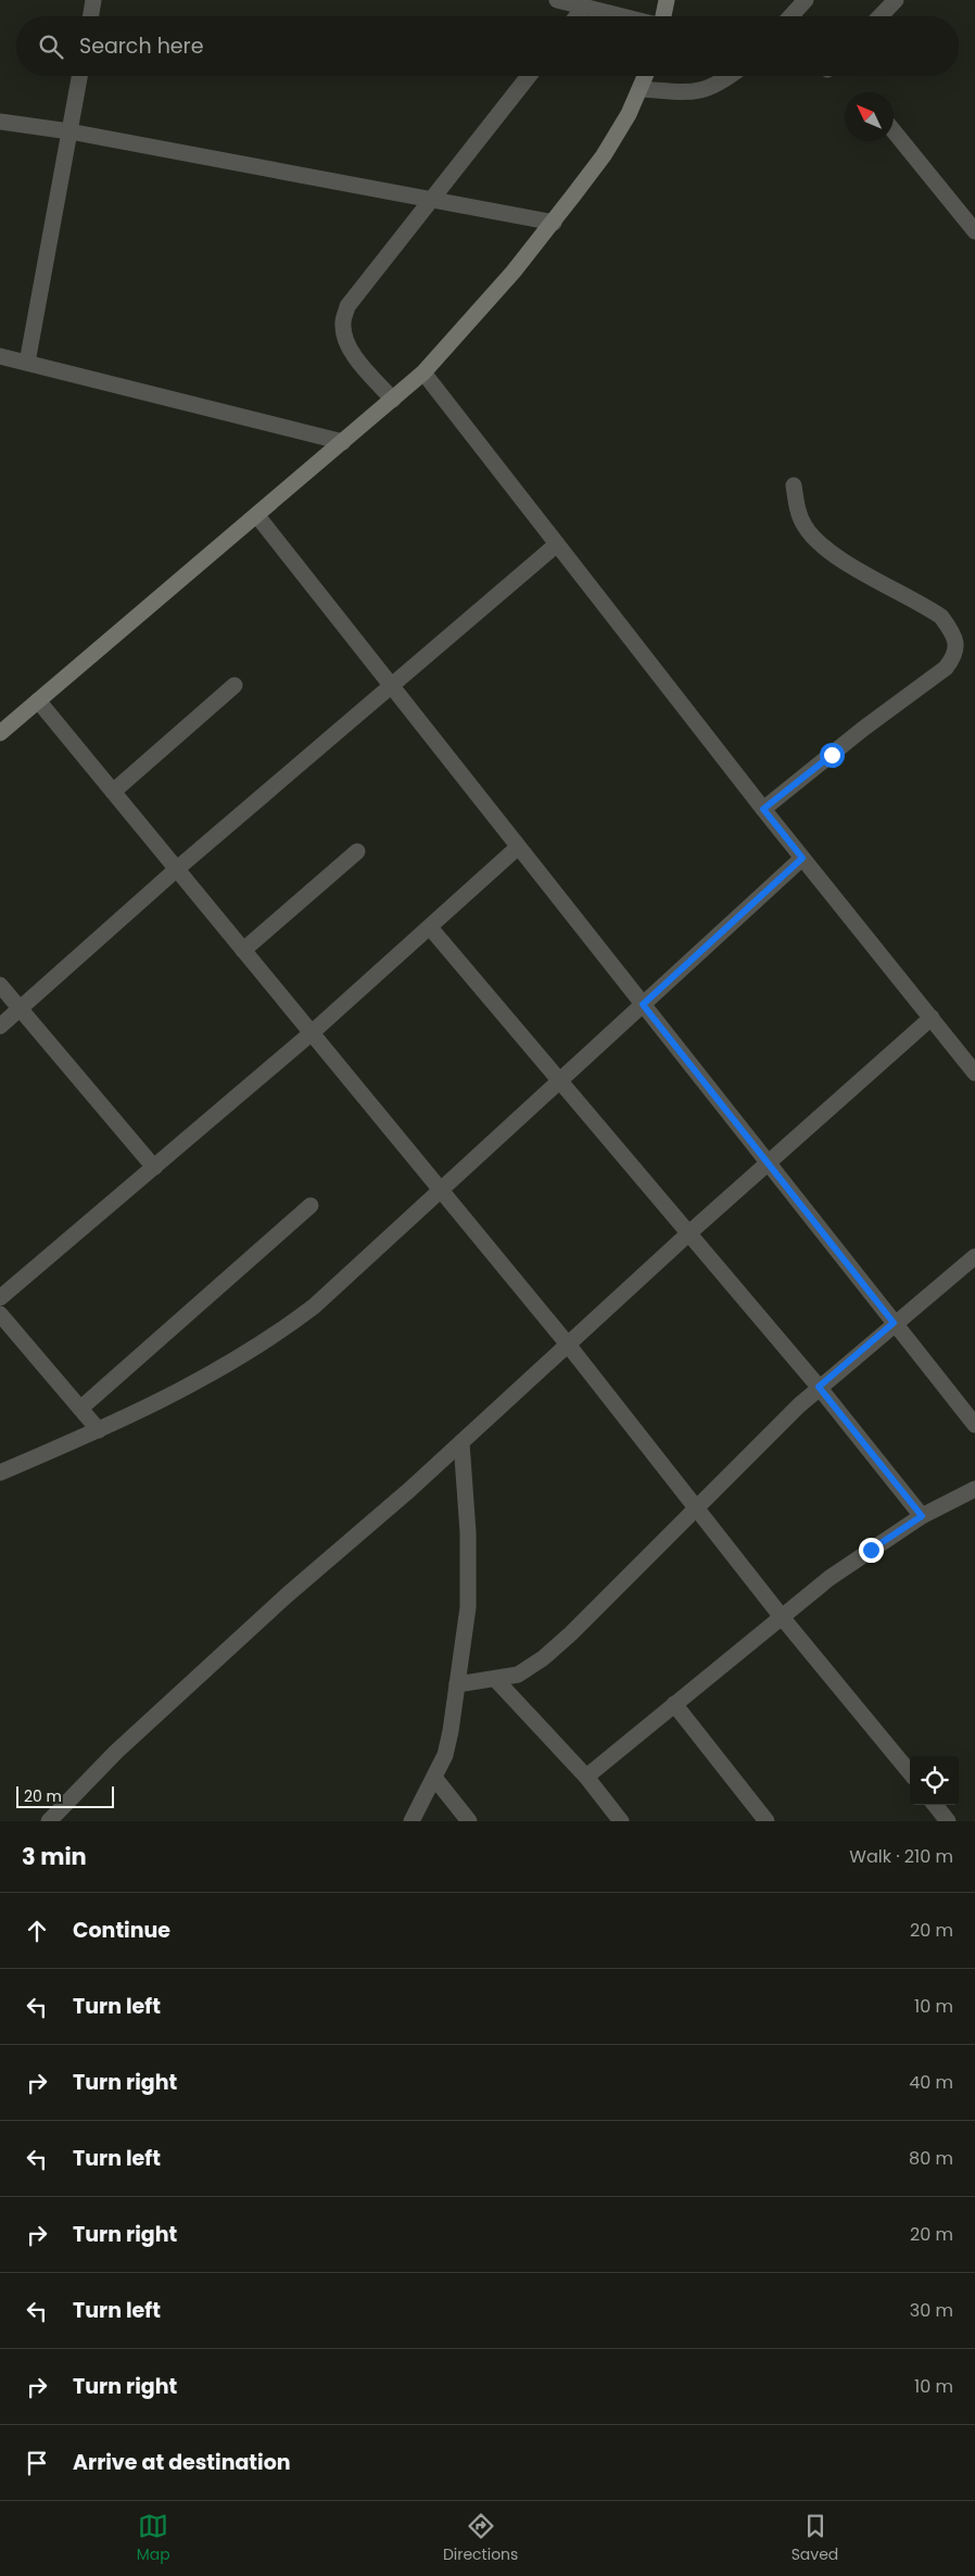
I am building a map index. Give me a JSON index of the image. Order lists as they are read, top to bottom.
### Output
{
  "scale_bar": "20 m",
  "north": "top left",
  "page": {
    "search": "Search here",
    "scale": "20 m",
    "heading": ["3 min", "Walk · 210 m"],
    "list": [
      ["Continue", "20 m"],
      ["Turn left", "10 m"],
      ["Turn right", "40 m"],
      ["Turn left", "80 m"],
      ["Turn right", "20 m"],
      ["Turn left", "30 m"],
      ["Turn right", "10 m"],
      "Arrive at destination"
    ],
    "nav": ["Map", "Directions", "Saved"]
  }
}
